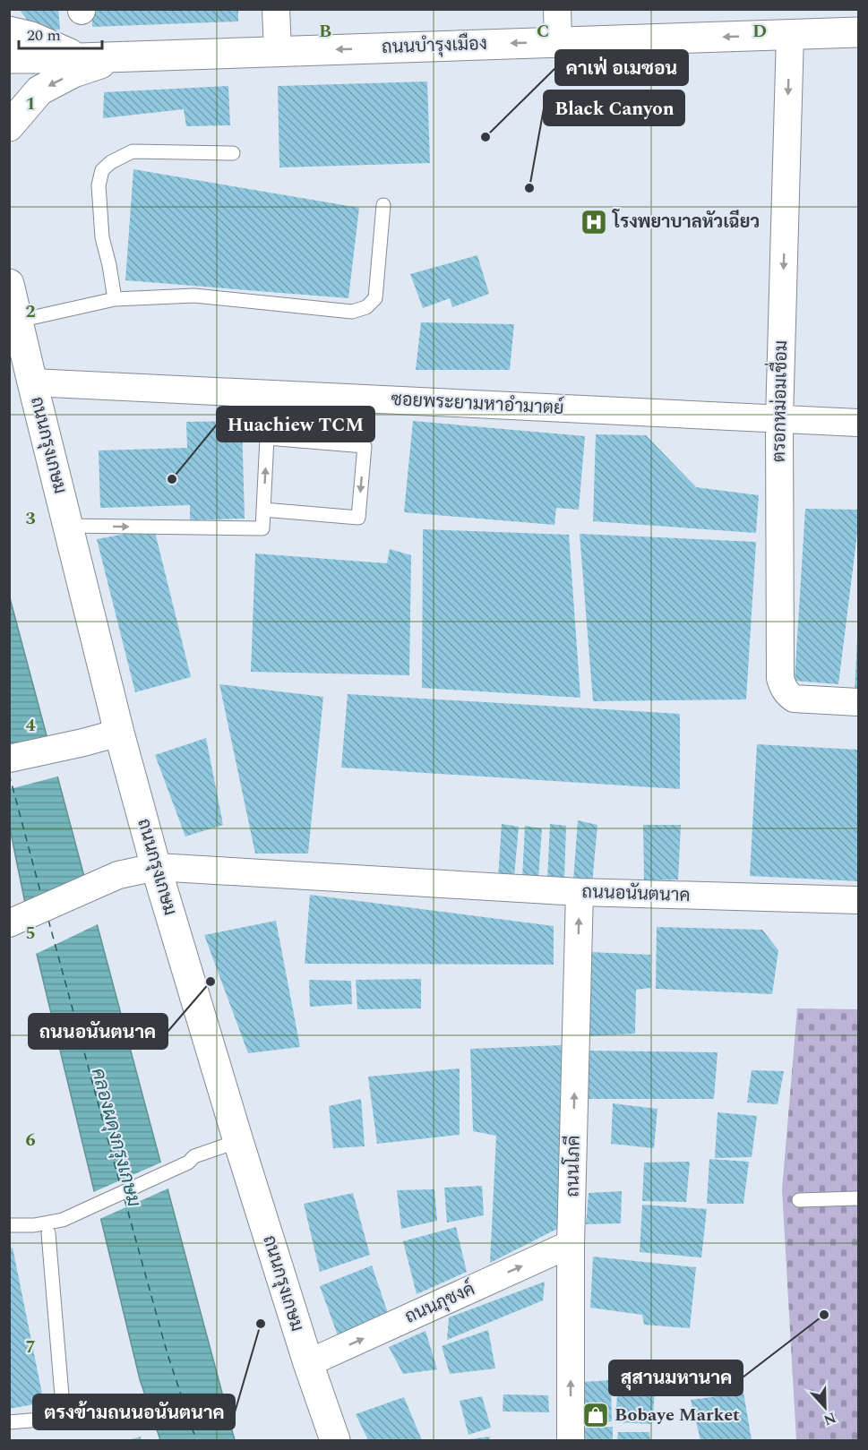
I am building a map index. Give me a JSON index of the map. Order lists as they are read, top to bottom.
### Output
{
  "streets": {
    "main road": ["ถนนบำรุงเมือง", "ถนนกรุงเกษม"],
    "street": [
      "ตรอกหม่อมเชื่อม",
      "ซอยพระยามหาอำมาตย์",
      "ถนนอนันตนาค",
      "ถนนโภคี",
      "ถนนภุชงค์"
    ]
  },
  "crossings": [
    ["ถนนบำรุงเมือง", "ตรอกหม่อมเชื่อม"],
    ["ตรอกหม่อมเชื่อม", "ซอยพระยามหาอำมาตย์"],
    ["ซอยพระยามหาอำมาตย์", "ถนนกรุงเกษม"],
    ["ถนนกรุงเกษม", "ถนนอนันตนาค"],
    ["ถนนกรุงเกษม", "ถนนภุชงค์"],
    ["ถนนอนันตนาค", "ถนนโภคี"],
    ["ถนนโภคี", "ถนนภุชงค์"]
  ],
  "one_way": [
    "ถนนบำรุงเมือง",
    "ตรอกหม่อมเชื่อม",
    "ถนนโภคี",
    "ถนนภุชงค์"
  ],
  "water": ["คลองผดุงกรุงเกษม"],
  "places": {
    "other": [
      "คาเฟ่ อเมซอน",
      "Black Canyon",
      "Huachiew TCM",
      "ถนนอนันตนาค",
      "สุสานมหานาค",
      "ตรงข้ามถนนอนันตนาค"
    ],
    "hospital": ["โรงพยาบาลหัวเฉียว"],
    "shop": ["Bobaye Market"]
  },
  "scale_bar": "20 m",
  "north": "bottom",
  "grid": {
    "columns": ["B", "C", "D"],
    "rows": [
      "1",
      "2",
      "3",
      "4",
      "5",
      "6",
      "7"
    ]
  }
}
